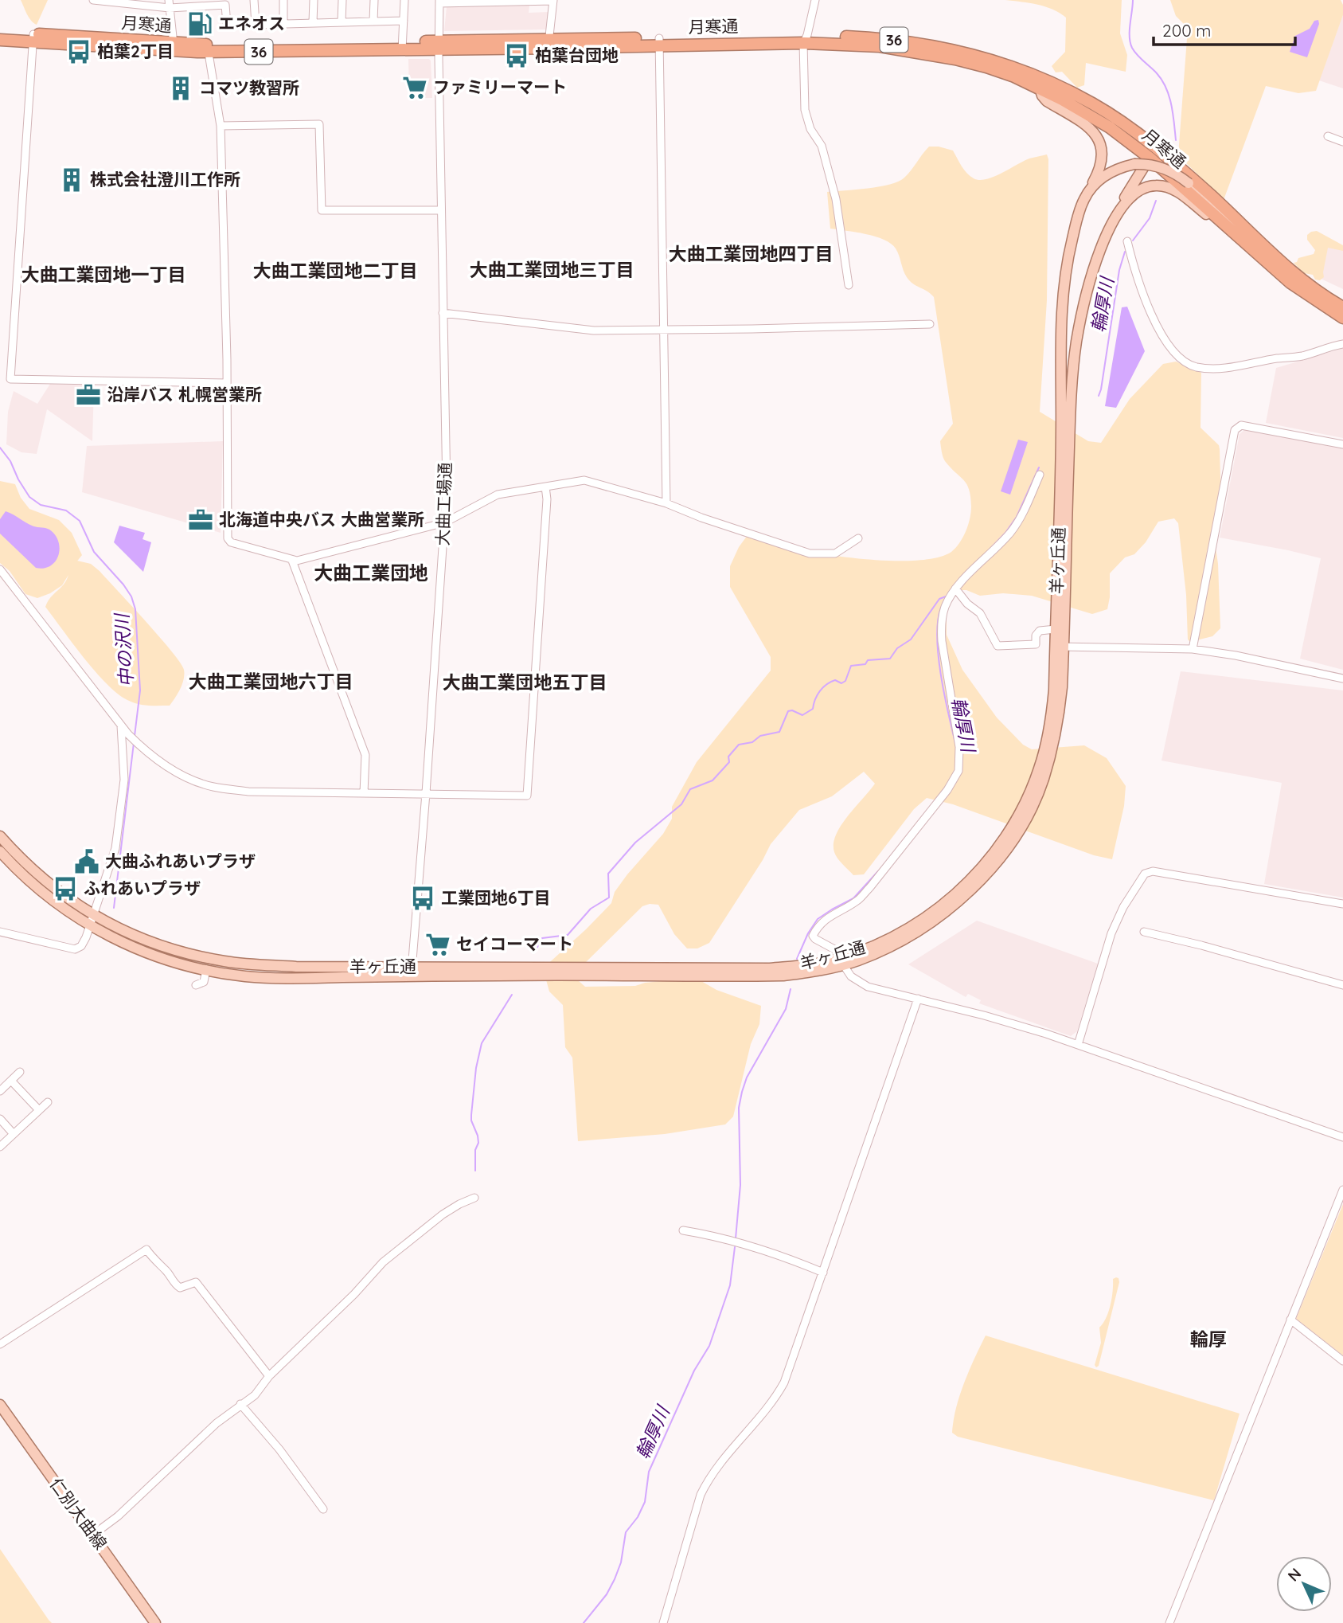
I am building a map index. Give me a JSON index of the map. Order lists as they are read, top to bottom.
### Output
{
  "streets": {
    "highway": ["月寒通", "36"],
    "main road": ["羊ヶ丘通", "仁別大曲線"],
    "street": ["大曲工場通"]
  },
  "crossings": [
    ["月寒通", "大曲工場通"],
    ["月寒通", "羊ヶ丘通"],
    ["大曲工場通", "羊ヶ丘通"]
  ],
  "districts": [
    "大曲工業団地四丁目",
    "大曲工業団地三丁目",
    "大曲工業団地二丁目",
    "大曲工業団地一丁目",
    "大曲工業団地",
    "大曲工業団地六丁目",
    "大曲工業団地五丁目",
    "輪厚"
  ],
  "water": ["輪厚川", "中の沢川"],
  "places": {
    "fuel station": ["エネオス"],
    "bus stop": [
      "柏葉2丁目",
      "柏葉台団地",
      "ふれあいプラザ",
      "工業団地6丁目"
    ],
    "supermarket": ["ファミリーマート", "セイコーマート"],
    "building": ["コマツ教習所", "株式会社澄川工作所"],
    "office": ["沿岸バス 札幌営業所", "北海道中央バス 大曲営業所"],
    "public building": ["大曲ふれあいプラザ"]
  },
  "scale_bar": "200 m",
  "north": "top left"
}
